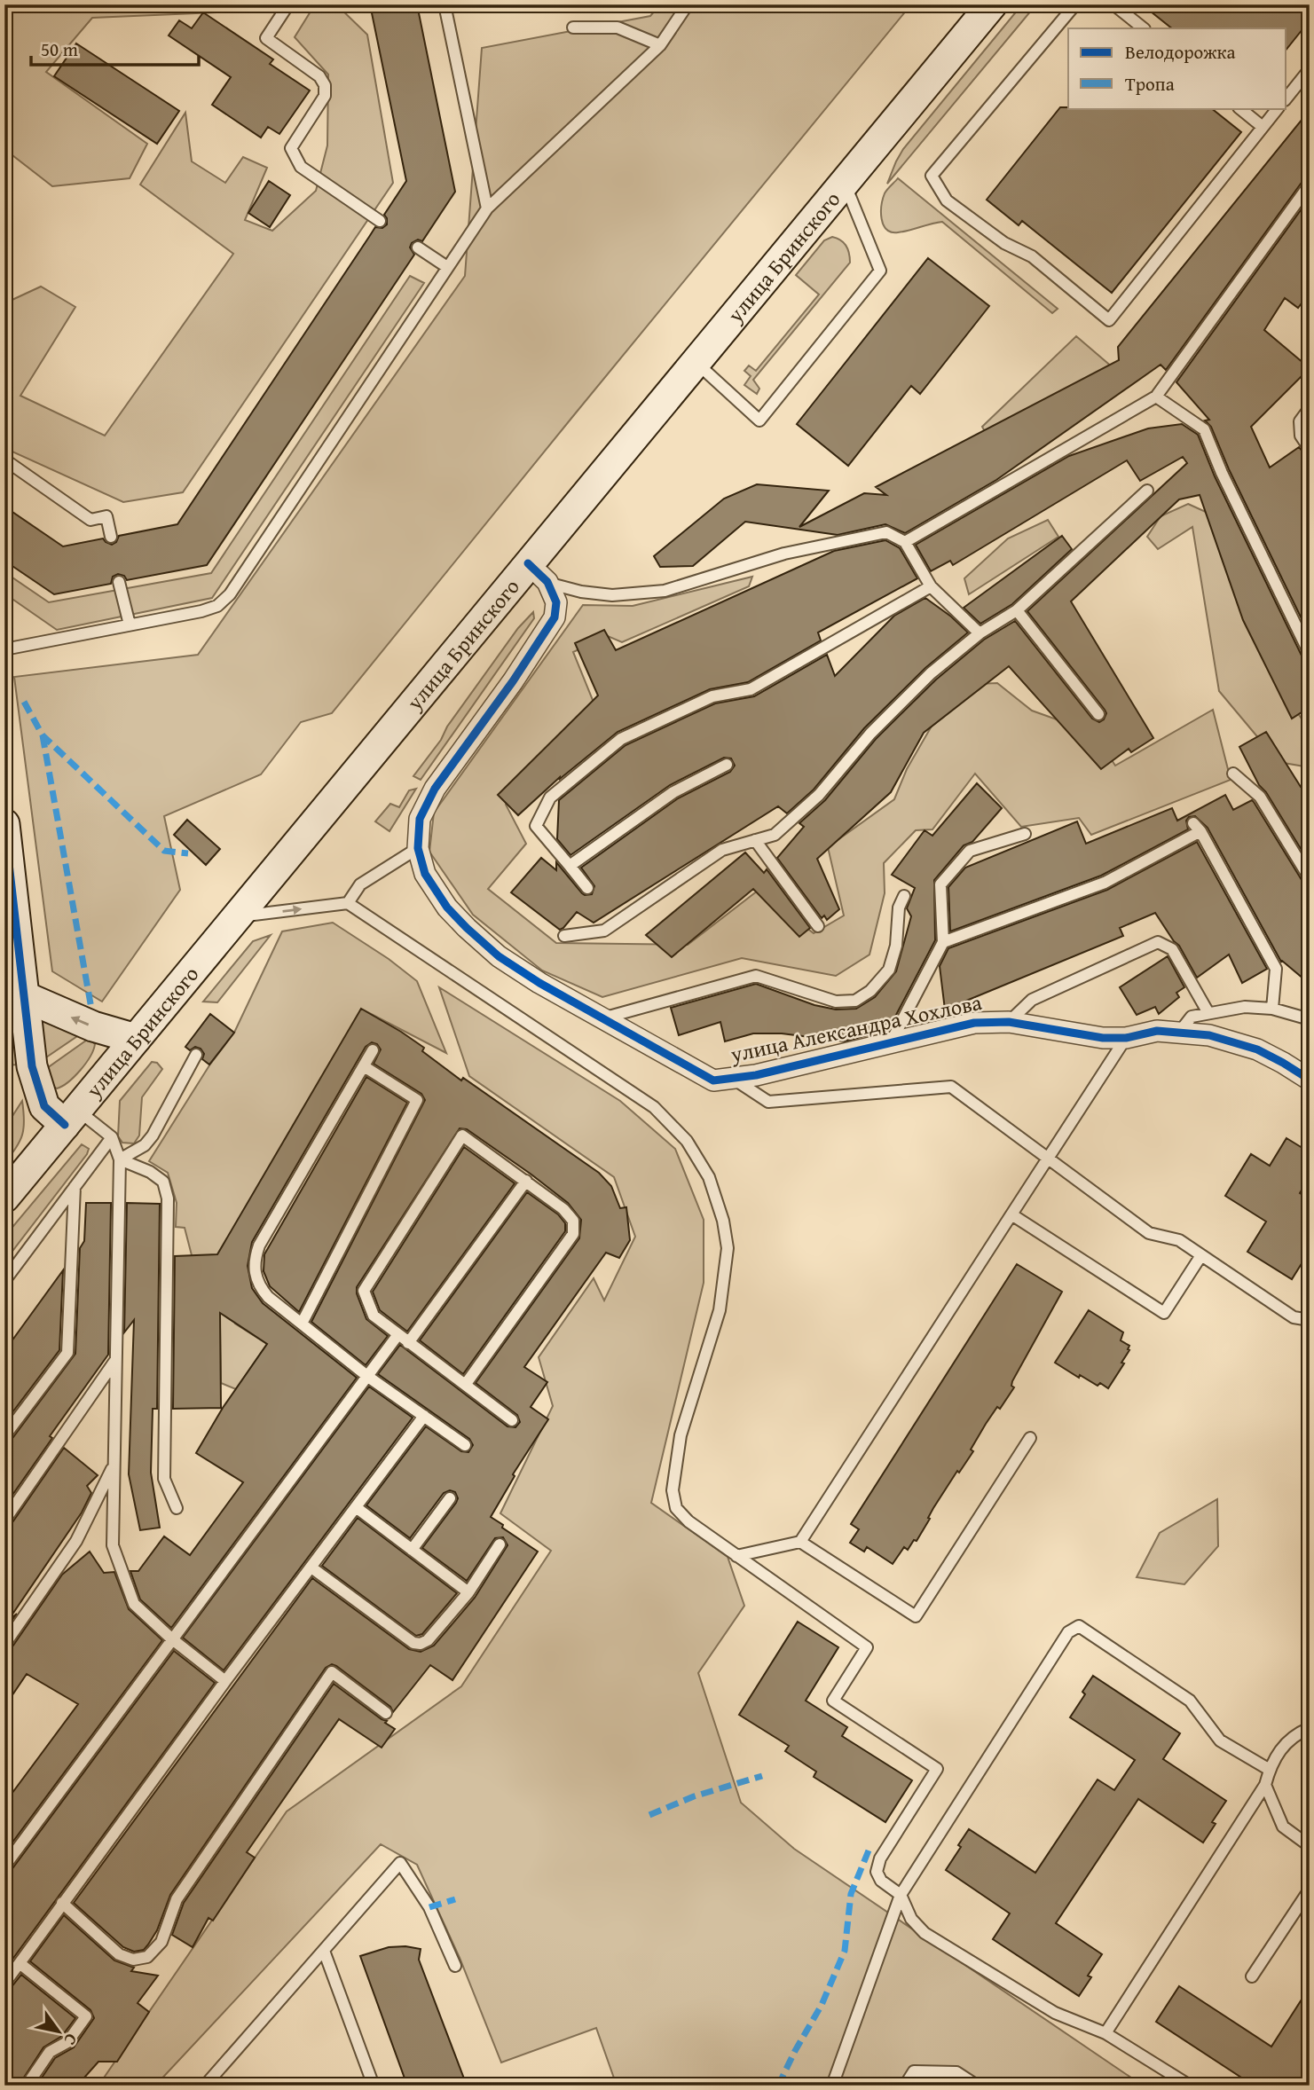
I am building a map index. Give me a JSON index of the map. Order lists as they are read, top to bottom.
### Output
{
  "streets": {
    "main road": ["улица Бринского"],
    "street": ["улица Александра Хохлова"]
  },
  "crossings": [
    ["улица Бринского", "улица Александра Хохлова"]
  ],
  "legend": ["Велодорожка", "Тропа"],
  "scale_bar": "50 m",
  "north": "bottom right"
}
